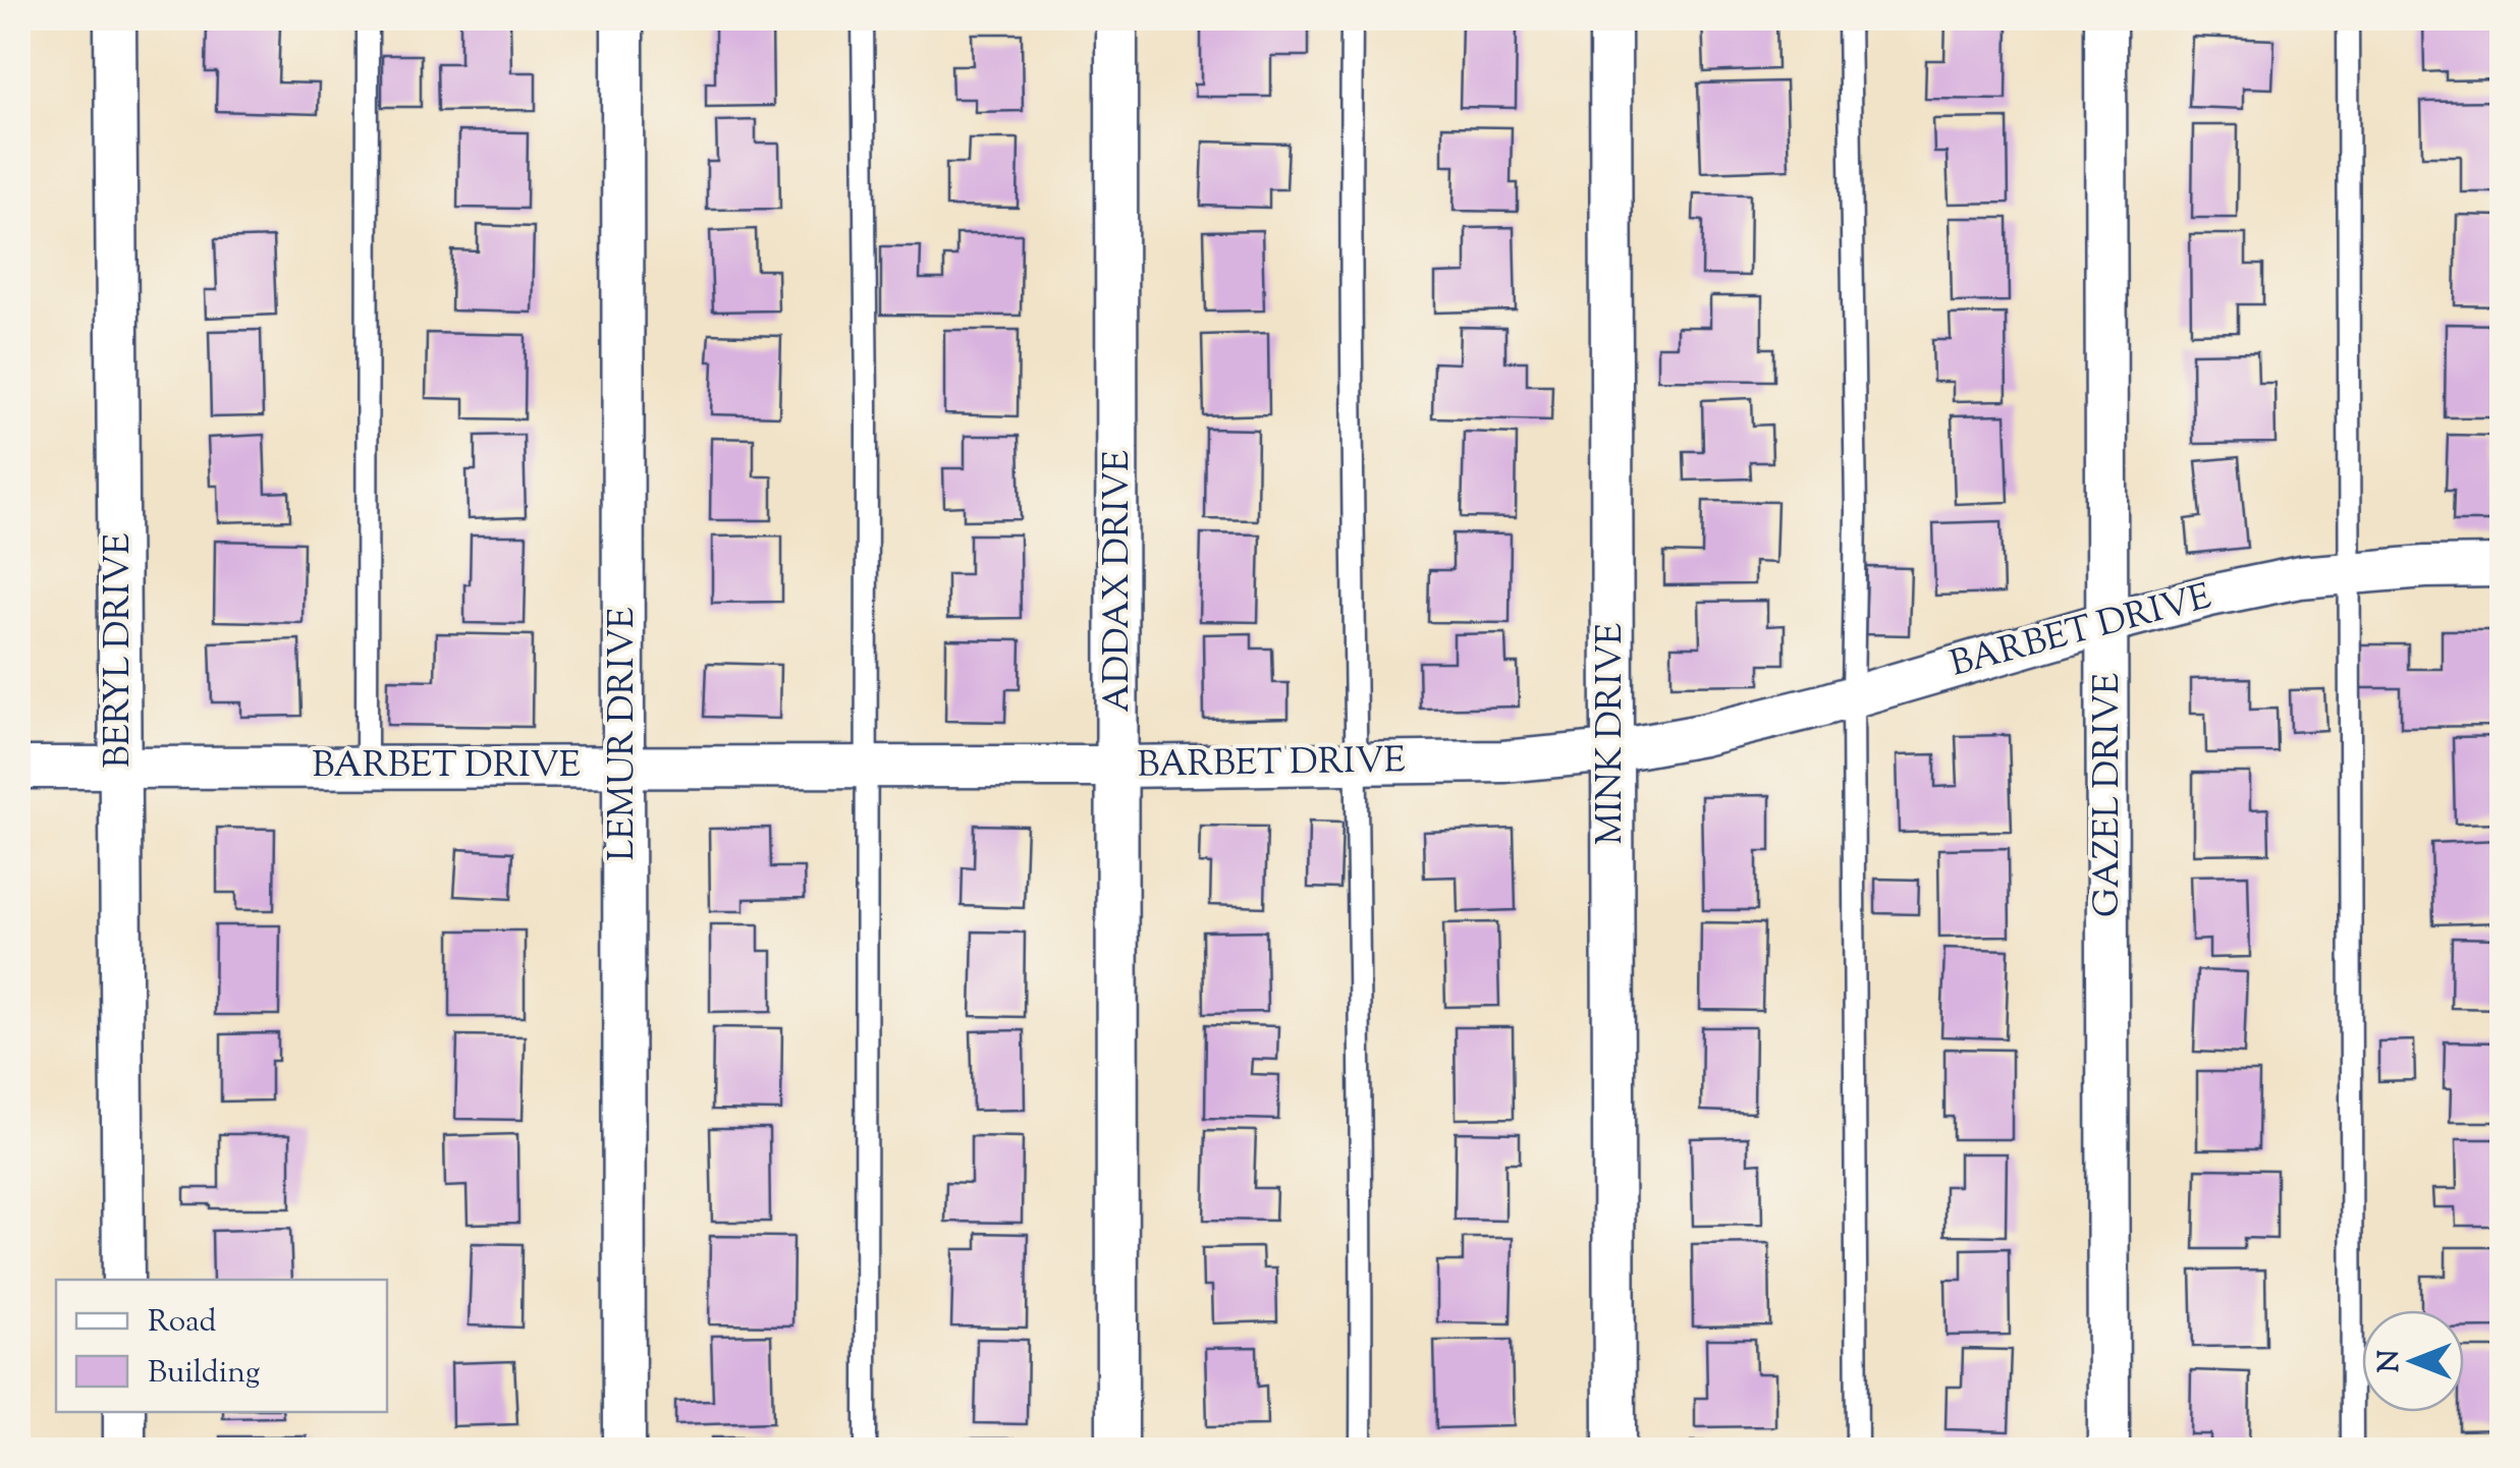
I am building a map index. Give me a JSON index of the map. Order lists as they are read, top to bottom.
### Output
{
  "streets": {
    "street": [
      "ADDAX DRIVE",
      "BARBET DRIVE",
      "BERYL DRIVE",
      "LEMUR DRIVE",
      "MINK DRIVE",
      "GAZEL DRIVE"
    ]
  },
  "crossings": [
    ["ADDAX DRIVE", "BARBET DRIVE"],
    ["BARBET DRIVE", "BERYL DRIVE"],
    ["BARBET DRIVE", "LEMUR DRIVE"],
    ["BARBET DRIVE", "MINK DRIVE"],
    ["BARBET DRIVE", "GAZEL DRIVE"]
  ],
  "legend": ["Road", "Building"],
  "north": "left"
}
